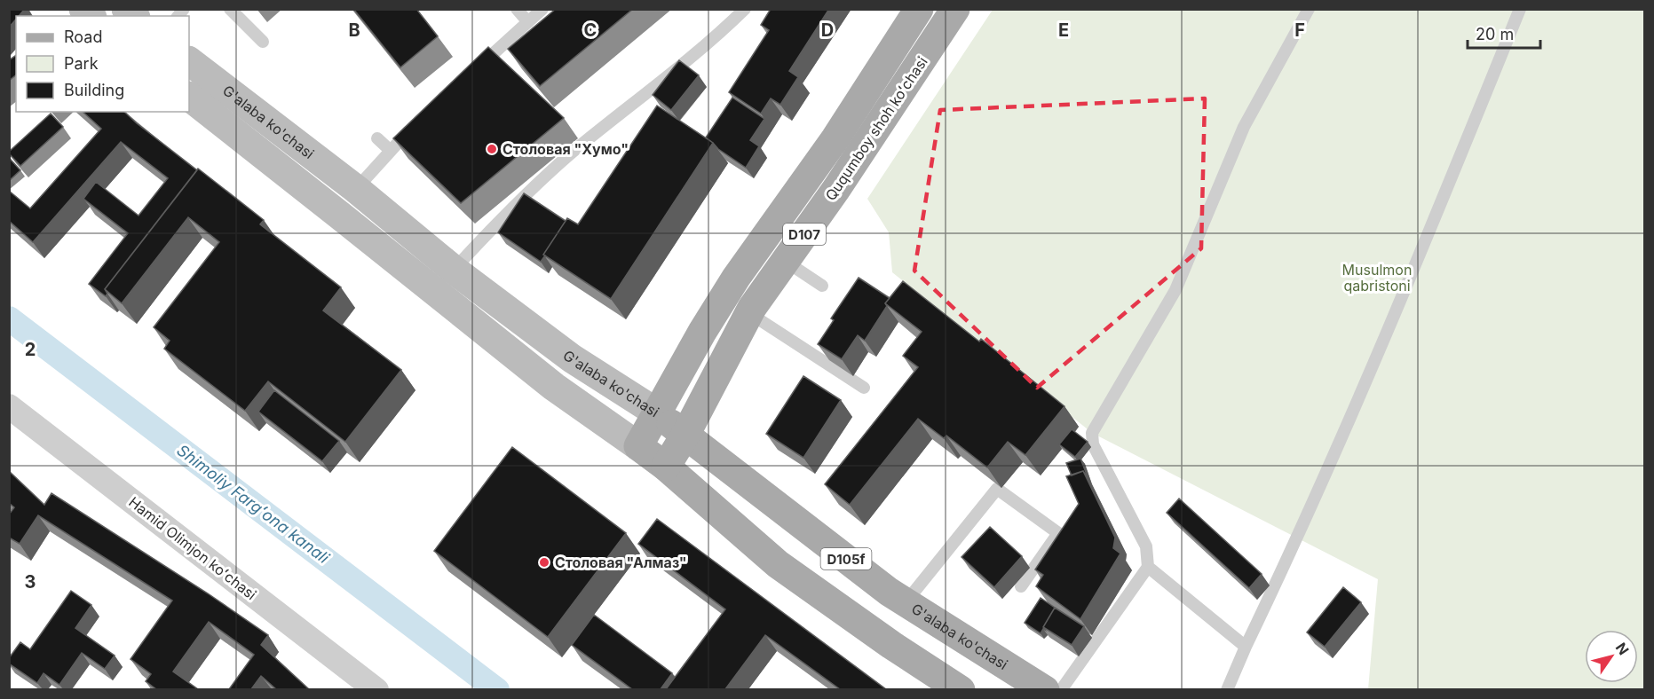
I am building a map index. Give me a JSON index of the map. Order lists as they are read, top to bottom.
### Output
{
  "streets": {
    "main road": [
      "G'alaba ko'chasi",
      "Ququmboy shoh koʻchasi",
      "D107",
      "D105f"
    ],
    "street": ["Hamid Olimjon koʻchasi"]
  },
  "crossings": [
    ["G'alaba ko'chasi", "Ququmboy shoh koʻchasi"]
  ],
  "water": ["Shimoliy Fargʻona kanali"],
  "parks": ["Musulmon qabristoni"],
  "places": ["Столовая \"Хумо\"", "Столовая \"Алмаз\""],
  "legend": ["Road", "Park", "Building"],
  "scale_bar": "20 m",
  "north": "top right",
  "grid": {
    "columns": [
      "B",
      "C",
      "D",
      "E",
      "F"
    ],
    "rows": ["2", "3"]
  }
}
